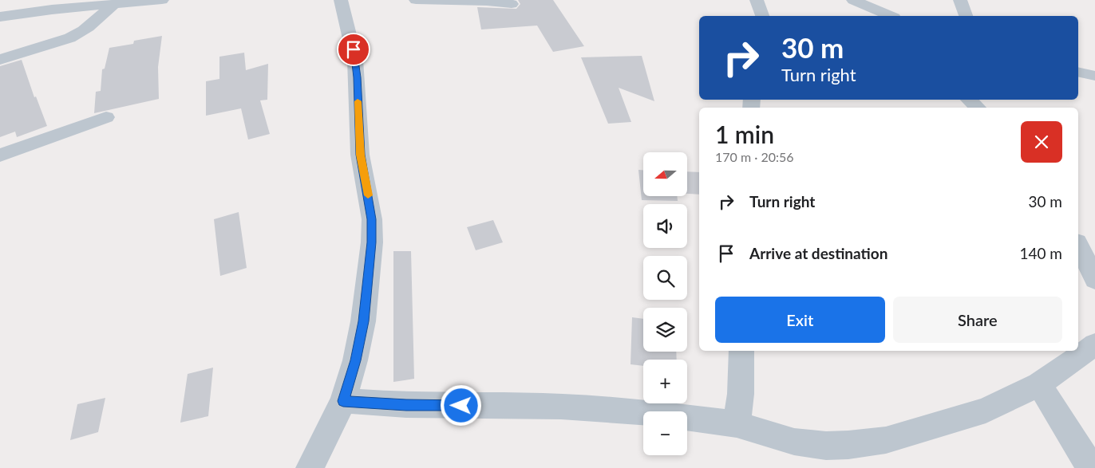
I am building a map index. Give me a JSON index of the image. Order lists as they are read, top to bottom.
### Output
{
  "north": "left",
  "page": {
    "turn": ["30 m", "Turn right"],
    "heading": ["1 min", "170 m · 20:56"],
    "map_buttons": ["+", "−"],
    "list": [
      {
        "name": "Turn right",
        "value": "30 m"
      },
      {
        "name": "Arrive at destination",
        "value": "140 m"
      }
    ],
    "buttons": ["Exit", "Share"]
  }
}
